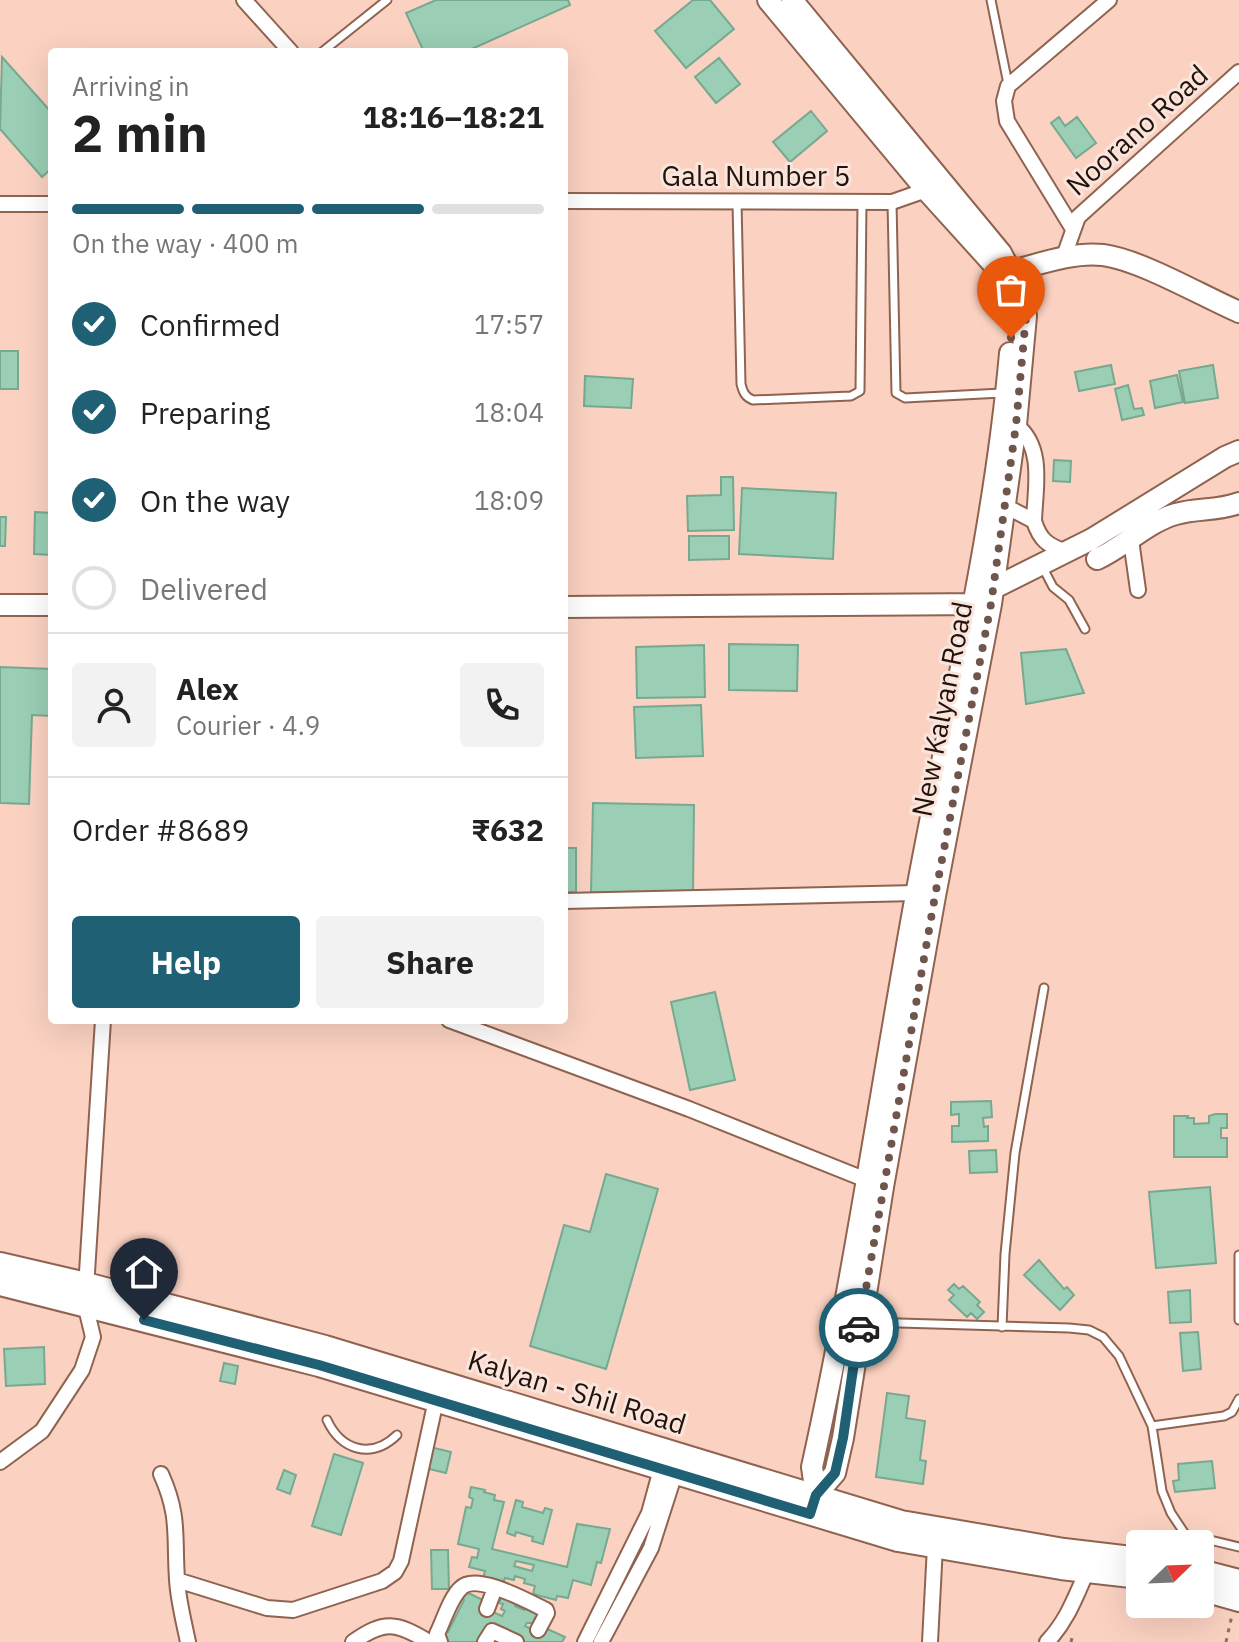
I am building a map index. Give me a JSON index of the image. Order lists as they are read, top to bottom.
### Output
{
  "streets": {
    "main road": ["Kalyan - Shil Road"],
    "street": ["Noorano Road", "Gala Number 5", "New Kalyan Road"]
  },
  "crossings": [
    ["Gala Number 5", "New Kalyan Road"],
    ["New Kalyan Road", "Kalyan - Shil Road"]
  ],
  "north": "top right",
  "page": {
    "heading": ["2 min", "Arriving in", "18:16–18:21"],
    "panel": [
      "Alex",
      "Courier · 4.9",
      "Order #8689",
      "₹632"
    ],
    "bar": "On the way · 400 m",
    "list": [
      ["Confirmed", "17:57"],
      ["Preparing", "18:04"],
      ["On the way", "18:09"],
      "Delivered"
    ],
    "buttons": ["Help", "Share"]
  }
}
